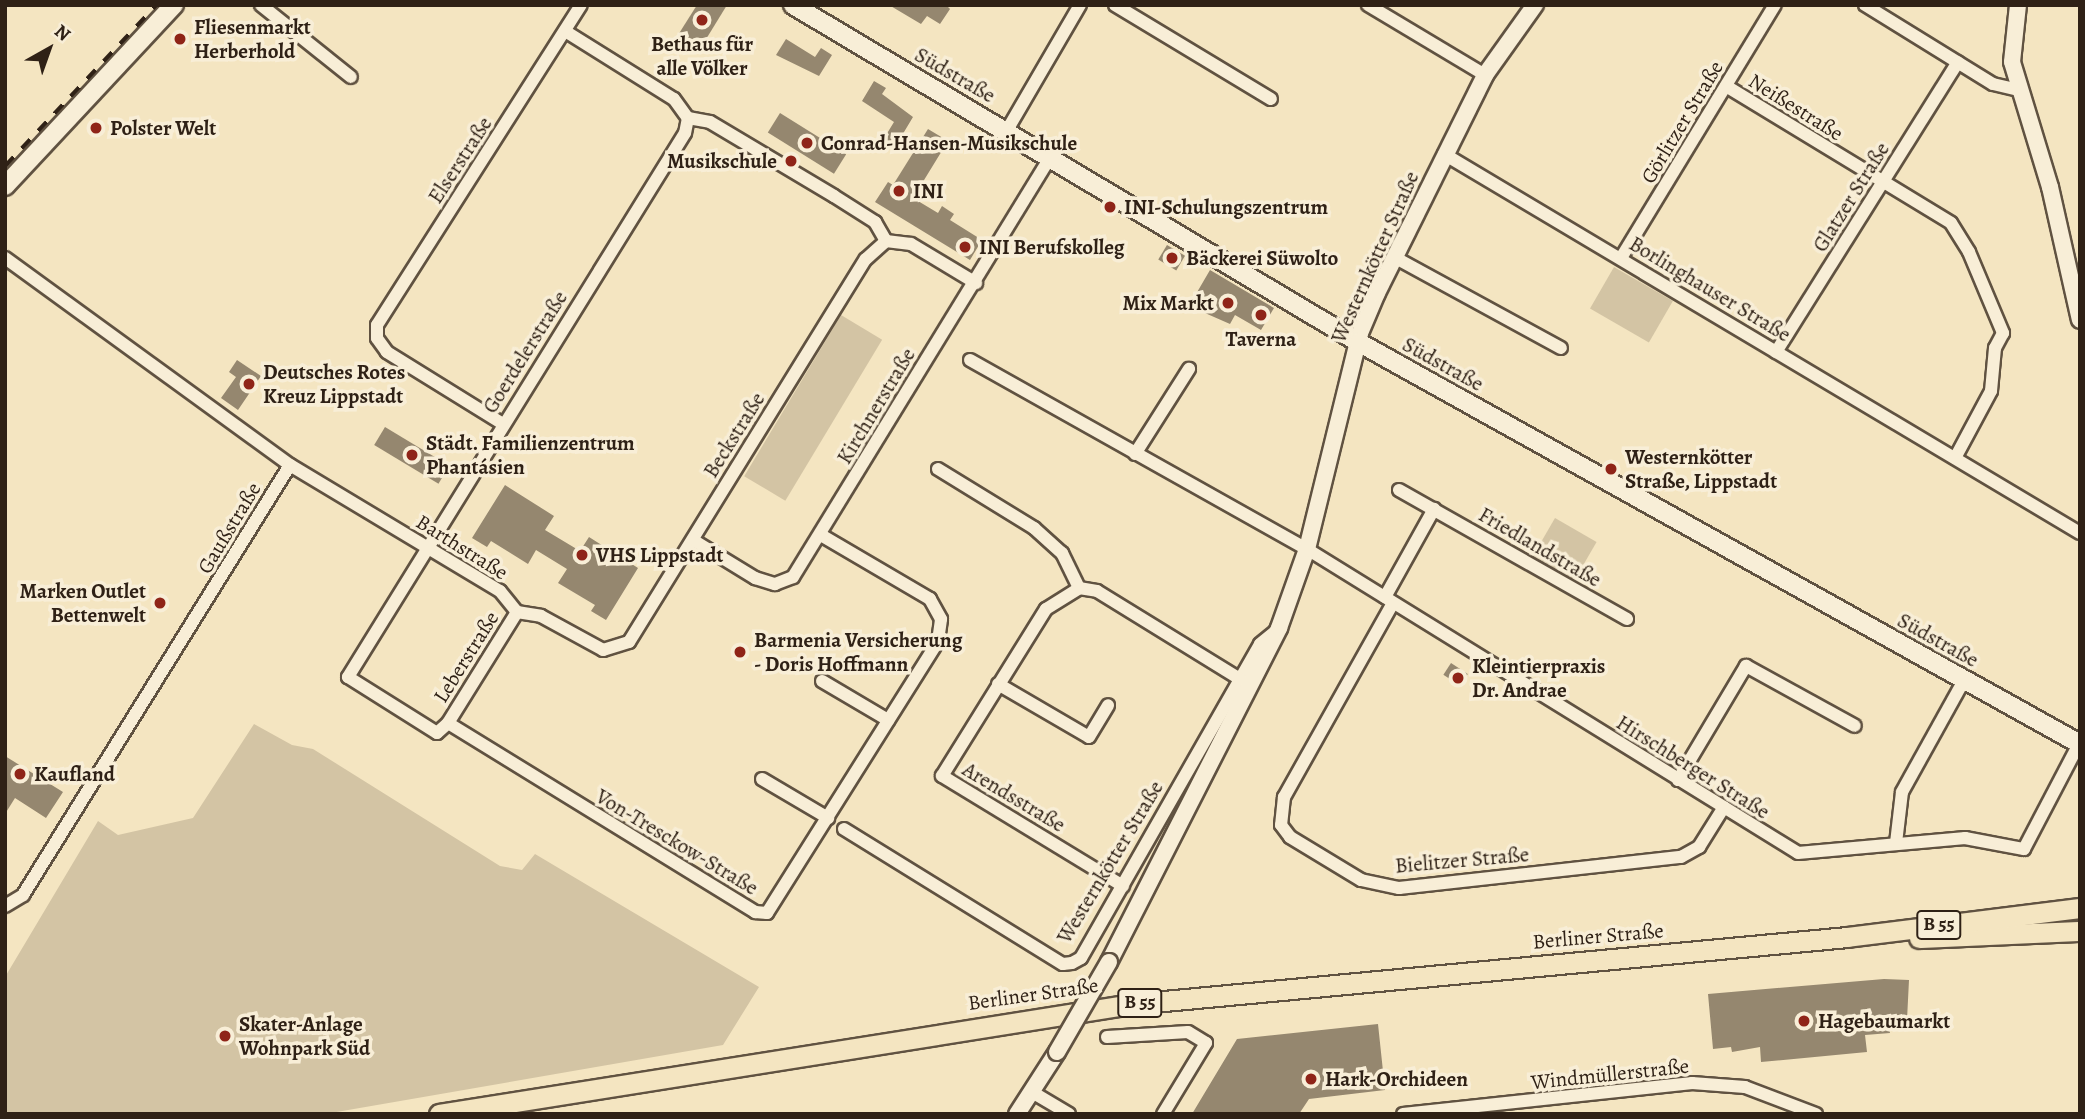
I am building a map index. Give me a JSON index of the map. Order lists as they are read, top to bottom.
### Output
{
  "streets": {
    "main road": ["Südstraße", "B 55", "Berliner Straße"],
    "street": [
      "Neißestraße",
      "Görlitzer Straße",
      "Elserstraße",
      "Glatzer Straße",
      "Westernkötter Straße",
      "Borlinghauser Straße",
      "Goerdelerstraße",
      "Kirchnerstraße",
      "Beckstraße",
      "Gaußstraße",
      "Barthstraße",
      "Friedlandstraße",
      "Leberstraße",
      "Hirschberger Straße",
      "Arendsstraße",
      "Von-Tresckow-Straße",
      "Bielitzer Straße",
      "Windmüllerstraße"
    ]
  },
  "crossings": [
    ["Südstraße", "Westernkötter Straße"],
    ["Südstraße", "Kirchnerstraße"],
    ["Südstraße", "Hirschberger Straße"],
    ["Neißestraße", "Görlitzer Straße"],
    ["Neißestraße", "Glatzer Straße"],
    ["Görlitzer Straße", "Borlinghauser Straße"],
    ["Elserstraße", "Goerdelerstraße"],
    ["Glatzer Straße", "Borlinghauser Straße"],
    ["Westernkötter Straße", "Borlinghauser Straße"],
    ["Westernkötter Straße", "Hirschberger Straße"],
    ["Westernkötter Straße", "Arendsstraße"],
    ["Goerdelerstraße", "Barthstraße"],
    ["Goerdelerstraße", "Leberstraße"],
    ["Kirchnerstraße", "Beckstraße"],
    ["Kirchnerstraße", "Von-Tresckow-Straße"],
    ["Beckstraße", "Barthstraße"],
    ["Gaußstraße", "Barthstraße"],
    ["Barthstraße", "Leberstraße"],
    ["Leberstraße", "Von-Tresckow-Straße"],
    ["Hirschberger Straße", "Bielitzer Straße"]
  ],
  "places": [
    "Bethaus für alle Völker",
    "Fliesenmarkt Herberhold",
    "Polster Welt",
    "Conrad-Hansen-Musikschule",
    "Musikschule",
    "INI",
    "INI-Schulungszentrum",
    "INI Berufskolleg",
    "Bäckerei Süwolto",
    "Mix Markt",
    "Taverna",
    "Deutsches Rotes Kreuz Lippstadt",
    "Städt. Familienzentrum Phantásien",
    "Westernkötter Straße, Lippstadt",
    "VHS Lippstadt",
    "Marken Outlet Bettenwelt",
    "Barmenia Versicherung - Doris Hoffmann",
    "Kleintierpraxis Dr. Andrae",
    "Kaufland",
    "Hagebaumarkt",
    "Skater-Anlage Wohnpark Süd",
    "Hark-Orchideen"
  ],
  "north": "top right"
}
